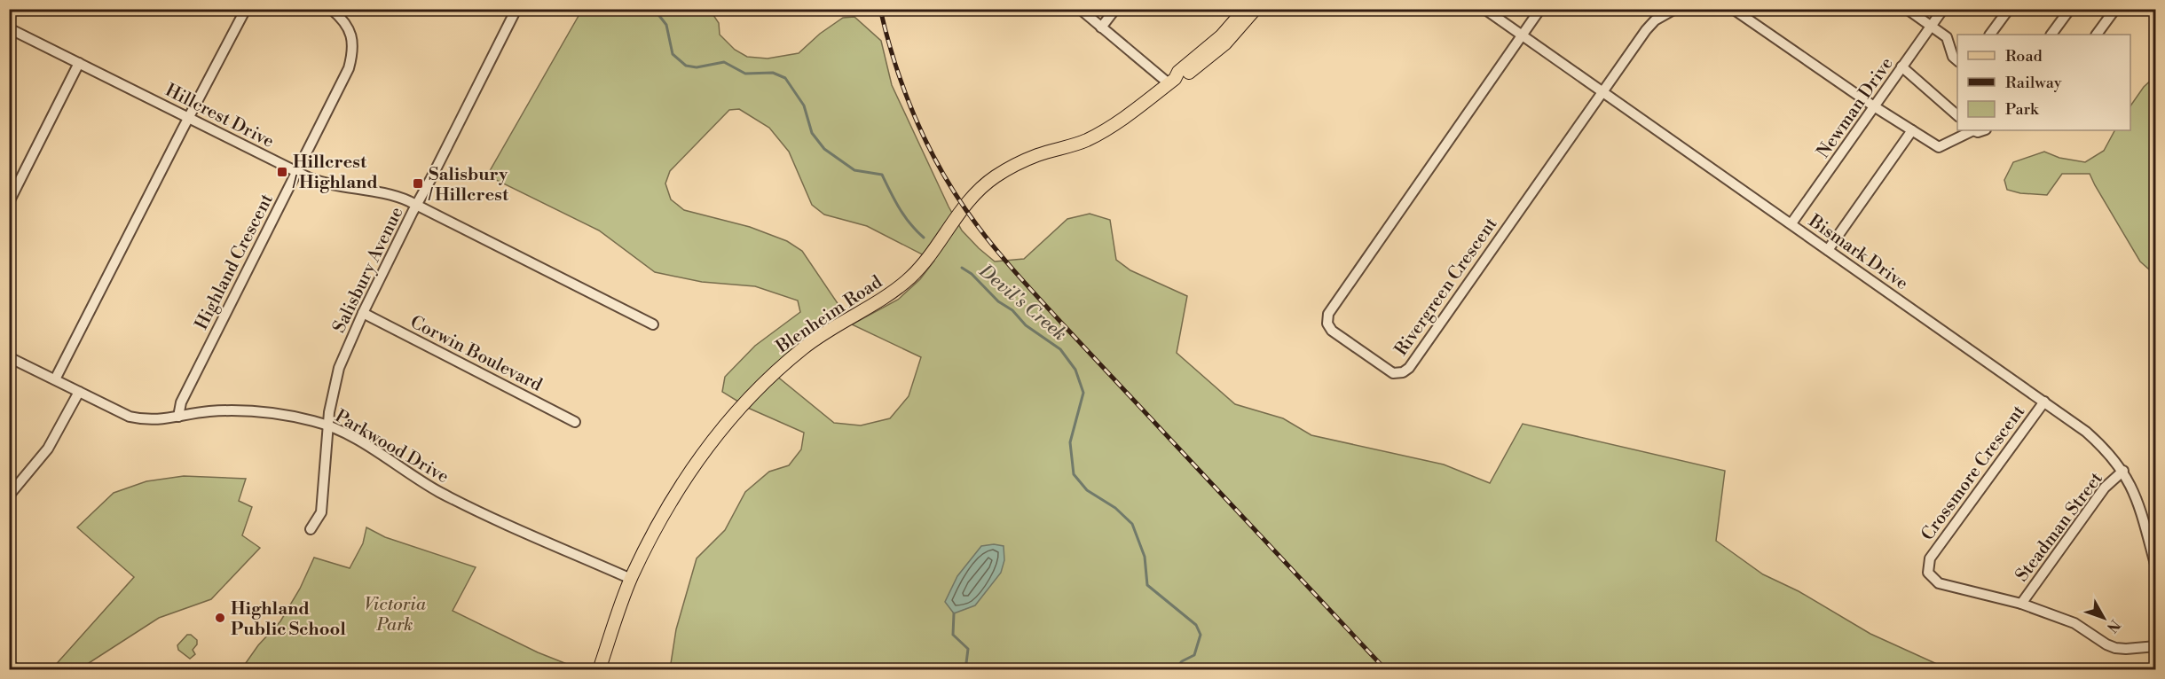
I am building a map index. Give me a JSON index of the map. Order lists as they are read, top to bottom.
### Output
{
  "streets": {
    "main road": ["Blenheim Road"],
    "street": [
      "Newman Drive",
      "Hillcrest Drive",
      "Bismark Drive",
      "Highland Crescent",
      "Salisbury Avenue",
      "Rivergreen Crescent",
      "Corwin Boulevard",
      "Parkwood Drive",
      "Crossmore Crescent",
      "Steadman Street"
    ]
  },
  "crossings": [
    ["Newman Drive", "Bismark Drive"],
    ["Hillcrest Drive", "Highland Crescent"],
    ["Hillcrest Drive", "Salisbury Avenue"],
    ["Bismark Drive", "Rivergreen Crescent"],
    ["Bismark Drive", "Crossmore Crescent"],
    ["Bismark Drive", "Steadman Street"],
    ["Highland Crescent", "Parkwood Drive"],
    ["Salisbury Avenue", "Corwin Boulevard"],
    ["Salisbury Avenue", "Parkwood Drive"],
    ["Blenheim Road", "Parkwood Drive"],
    ["Crossmore Crescent", "Steadman Street"]
  ],
  "water": ["Devil's Creek"],
  "parks": ["Victoria Park"],
  "places": {
    "transit": ["Hillcrest / Highland", "Salisbury / Hillcrest"],
    "other": ["Highland Public School"]
  },
  "legend": ["Road", "Railway", "Park"],
  "north": "bottom right"
}
